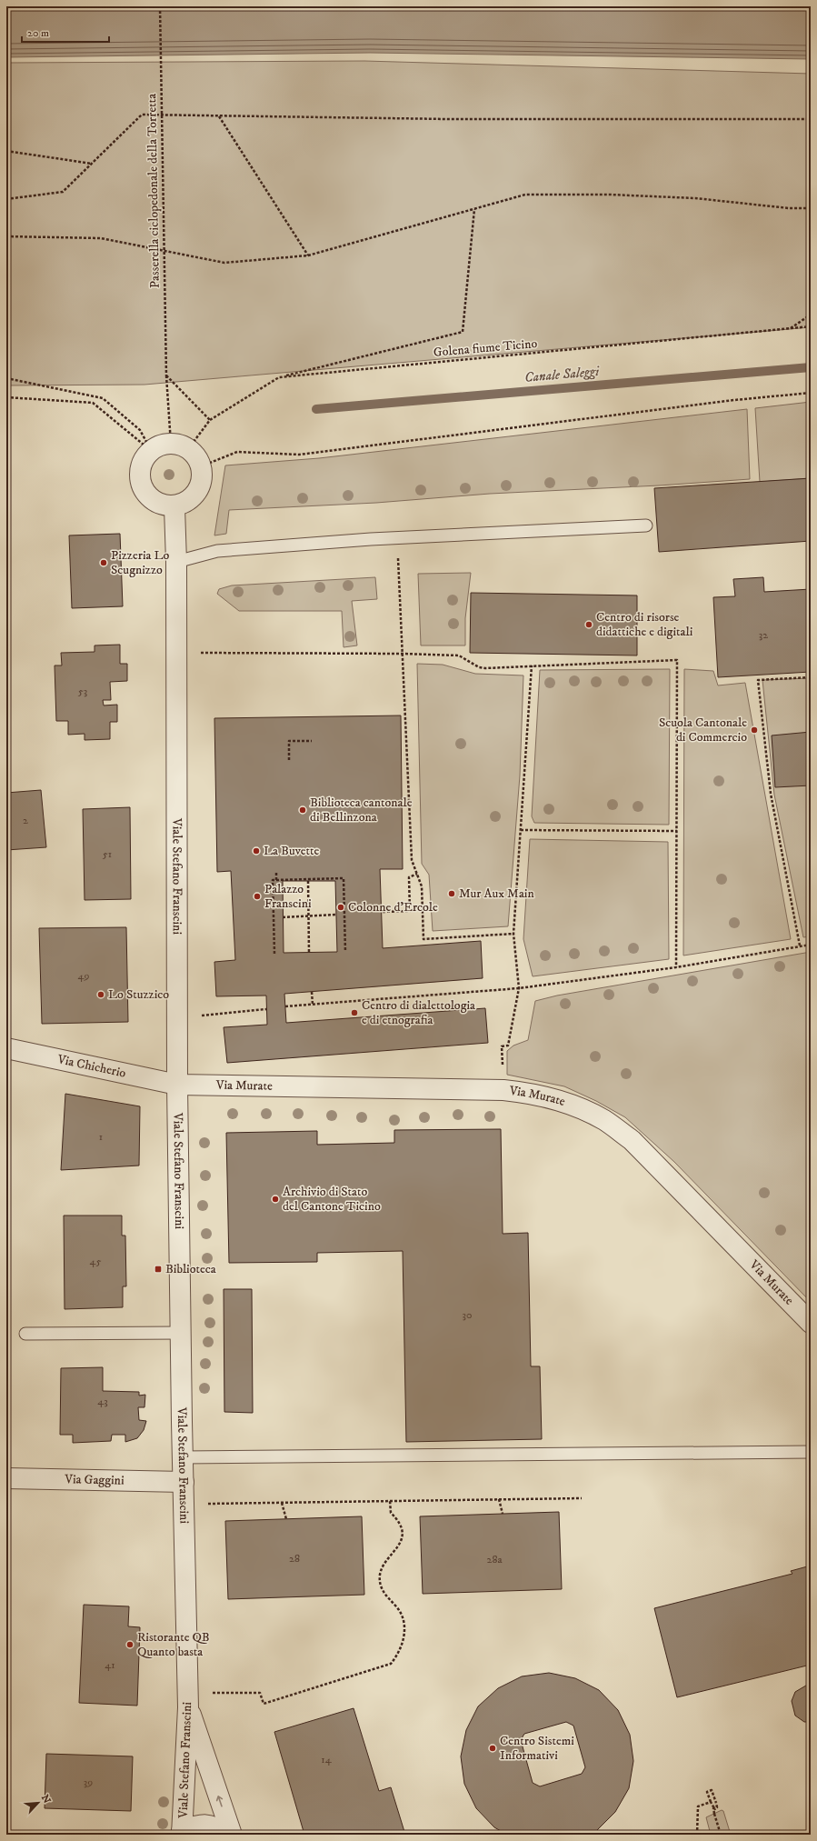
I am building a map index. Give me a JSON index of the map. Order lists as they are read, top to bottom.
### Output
{
  "streets": {
    "street": [
      "Viale Stefano Franscini",
      "Via Chicherio",
      "Via Murate",
      "Via Gaggini"
    ],
    "path": ["Passerella ciclopedonale della Torretta", "Golena fiume Ticino"]
  },
  "crossings": [
    ["Passerella ciclopedonale della Torretta", "Golena fiume Ticino"],
    ["Passerella ciclopedonale della Torretta", "Viale Stefano Franscini"],
    ["Golena fiume Ticino", "Viale Stefano Franscini"],
    ["Viale Stefano Franscini", "Via Chicherio"],
    ["Viale Stefano Franscini", "Via Murate"],
    ["Viale Stefano Franscini", "Via Gaggini"],
    ["Via Chicherio", "Via Murate"]
  ],
  "water": ["Canale Saleggi"],
  "places": {
    "other": [
      "Pizzeria Lo Scugnizzo",
      "Centro di risorse didattiche e digitali",
      "Scuola Cantonale di Commercio",
      "Biblioteca cantonale di Bellinzona",
      "La Buvette",
      "Mur Aux Main",
      "Palazzo Franscini",
      "Colonne d'Ercole",
      "Lo Stuzzico",
      "Centro di dialettologia e di etnografia",
      "Archivio di Stato del Cantone Ticino",
      "Ristorante QB Quanto basta",
      "Centro Sistemi Informativi"
    ],
    "transit": ["Biblioteca"]
  },
  "house_numbers": [
    "32",
    "53",
    "2",
    "51",
    "49",
    "1",
    "45",
    "30",
    "43",
    "28",
    "28a",
    "41",
    "14",
    "39"
  ],
  "scale_bar": "20 m",
  "north": "top right"
}
